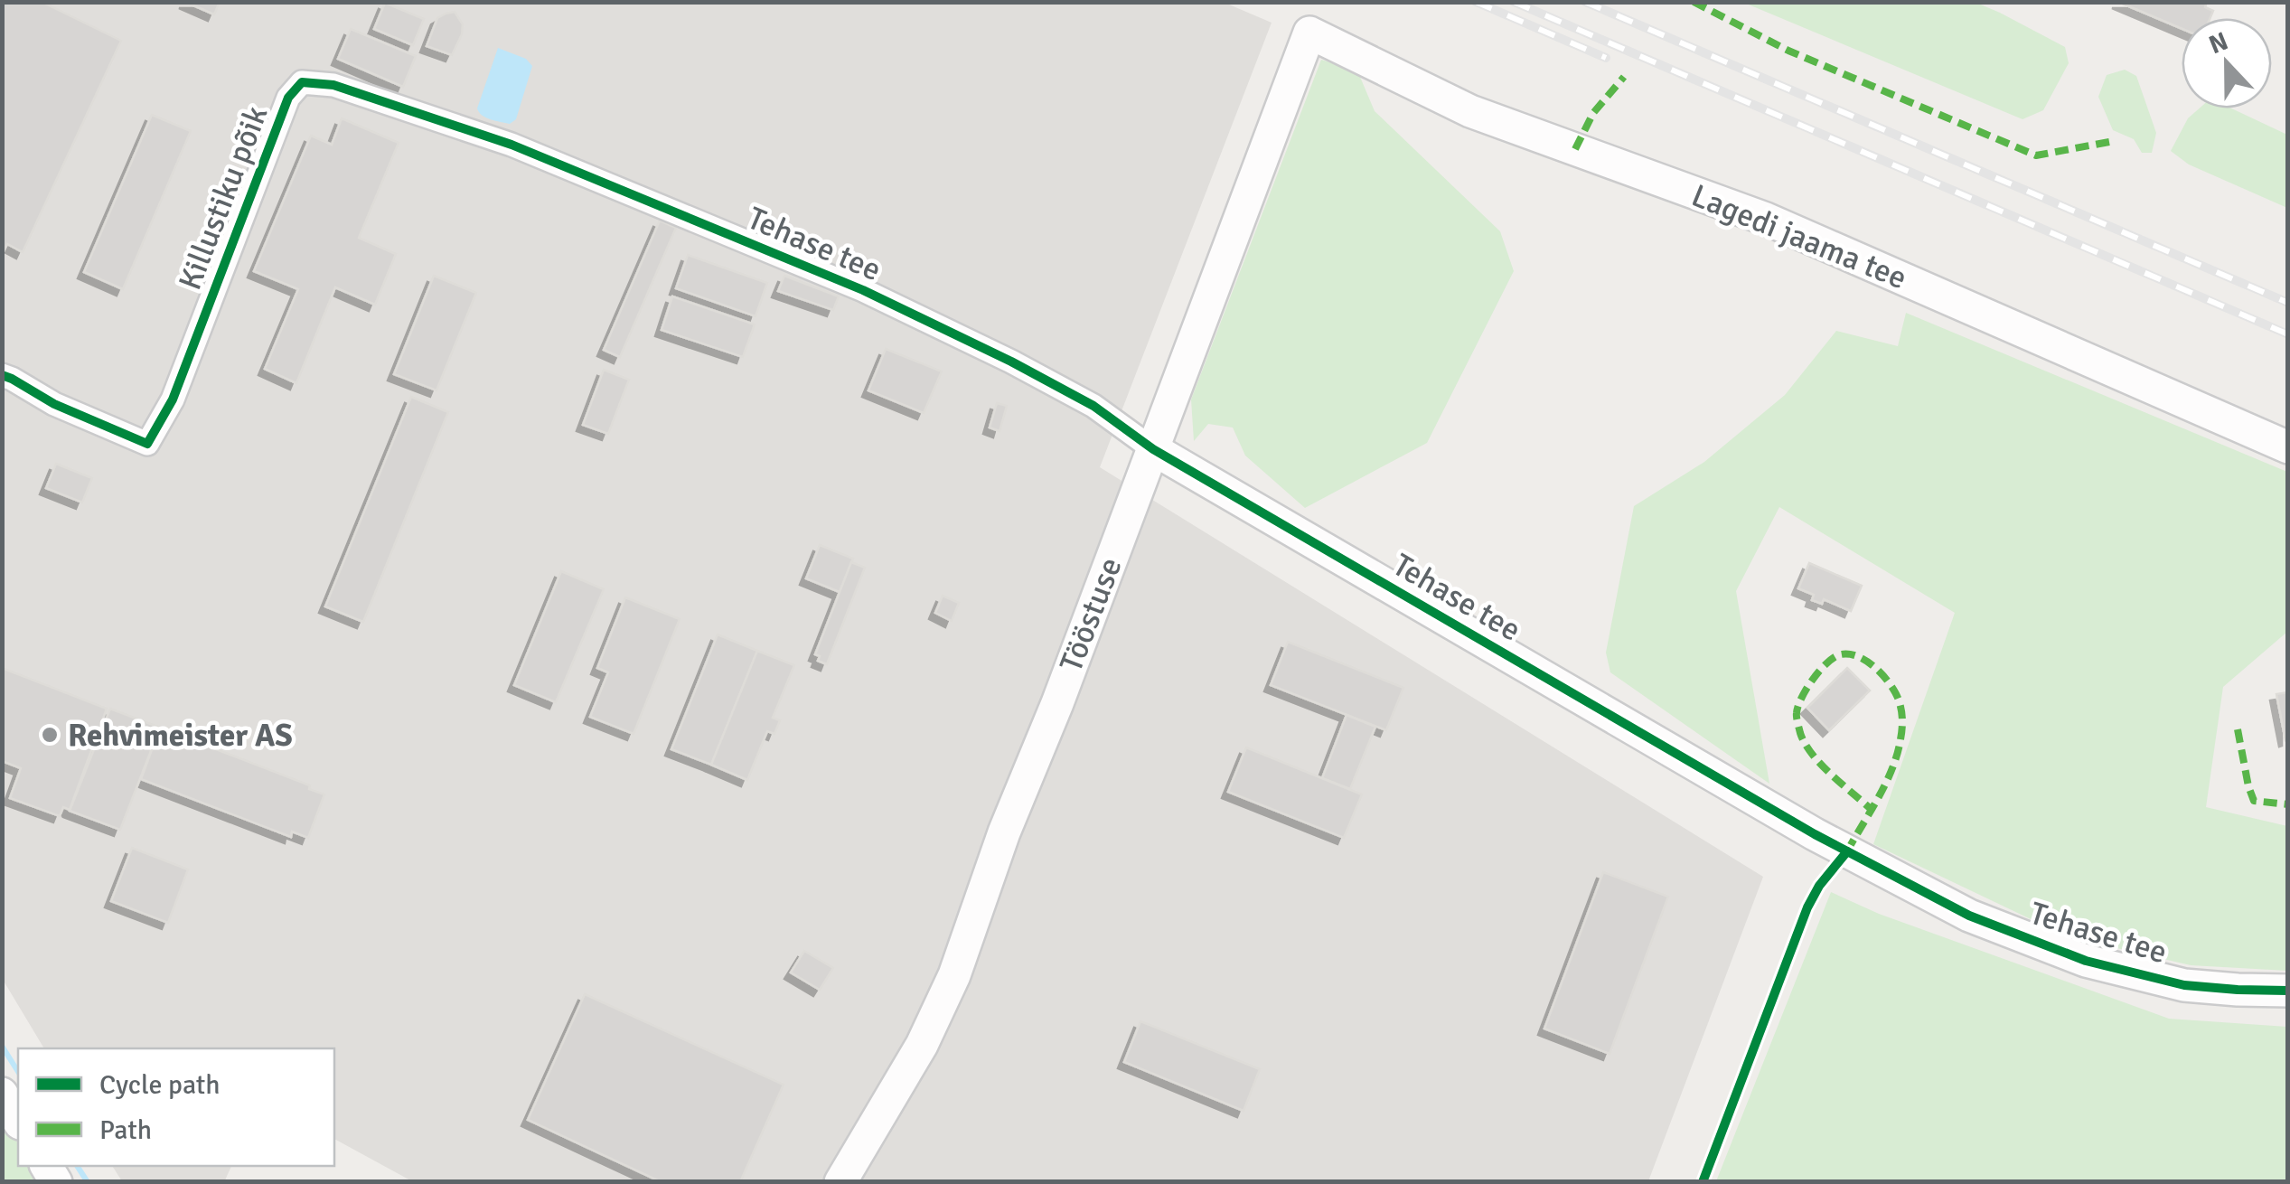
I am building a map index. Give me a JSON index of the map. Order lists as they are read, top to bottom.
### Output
{
  "streets": {
    "street": [
      "Killustiku põik",
      "Lagedi jaama tee",
      "Tehase tee",
      "Tööstuse"
    ]
  },
  "crossings": [
    ["Killustiku põik", "Tehase tee"],
    ["Lagedi jaama tee", "Tööstuse"],
    ["Tehase tee", "Tööstuse"]
  ],
  "places": ["Rehvimeister AS"],
  "legend": ["Cycle path", "Path"],
  "north": "top"
}
